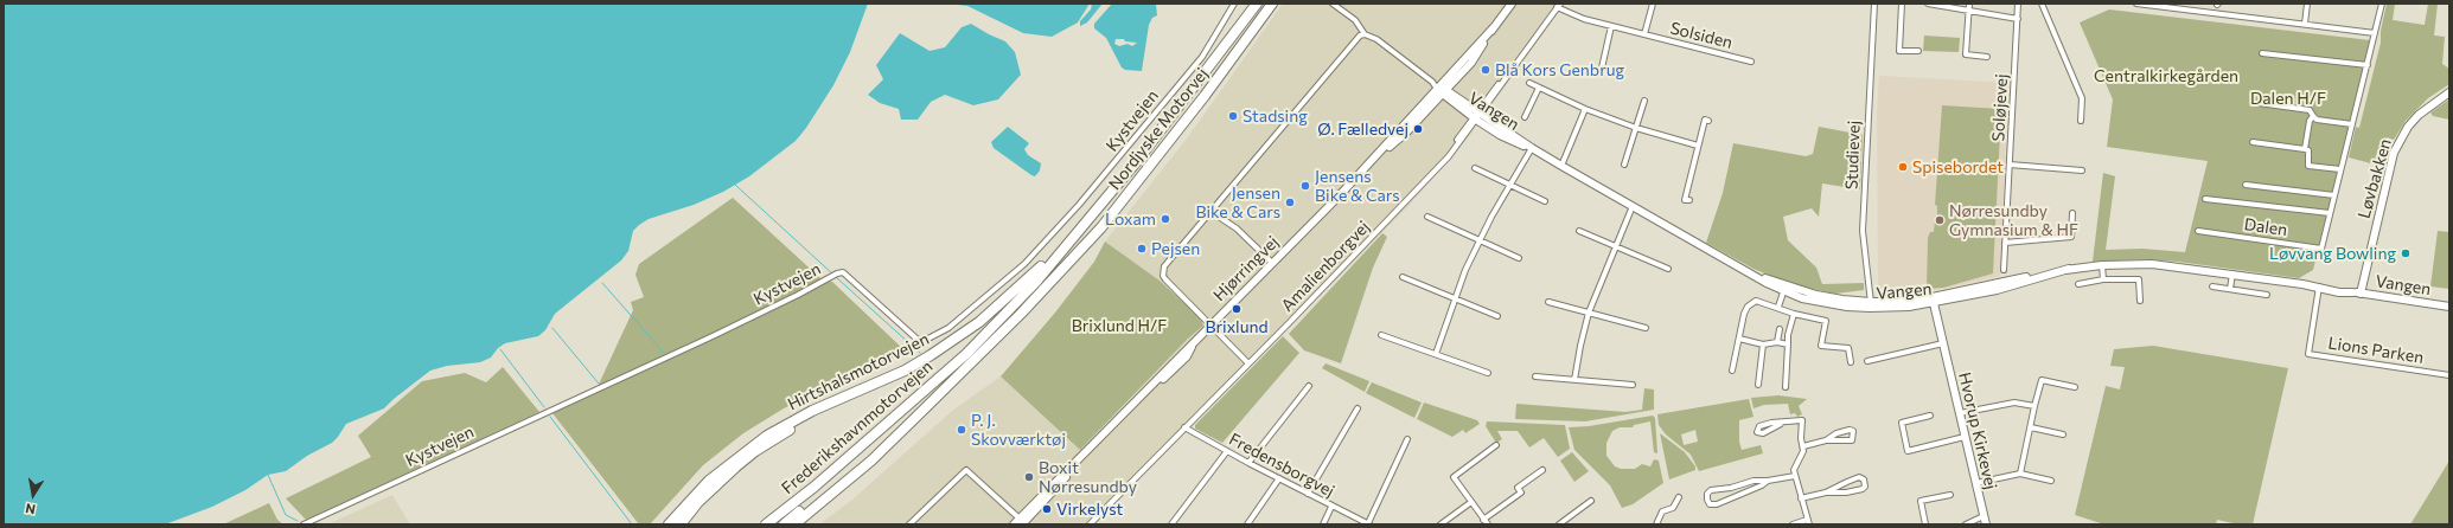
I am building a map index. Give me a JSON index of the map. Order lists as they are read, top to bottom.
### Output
{
  "streets": {
    "highway": ["Nordjyske Motorvej", "Hirtshalsmotorvejen", "Frederikshavnmotorvejen"],
    "street": [
      "Solsiden",
      "Soløjevej",
      "Vangen",
      "Kystvejen",
      "Studievej",
      "Løvbakken",
      "Dalen",
      "Amalienborgvej",
      "Hjørringvej",
      "Lions Parken",
      "Hvorup Kirkevej",
      "Fredensborgvej"
    ]
  },
  "crossings": [
    ["Solsiden", "Amalienborgvej"],
    ["Vangen", "Studievej"],
    ["Vangen", "Løvbakken"],
    ["Vangen", "Amalienborgvej"],
    ["Vangen", "Hjørringvej"],
    ["Vangen", "Lions Parken"],
    ["Vangen", "Hvorup Kirkevej"],
    ["Nordjyske Motorvej", "Hirtshalsmotorvejen"],
    ["Nordjyske Motorvej", "Frederikshavnmotorvejen"],
    ["Amalienborgvej", "Fredensborgvej"],
    ["Hirtshalsmotorvejen", "Frederikshavnmotorvejen"]
  ],
  "parks": ["Centralkirkegården", "Dalen H/F", "Brixlund H/F"],
  "places": [
    "Blå Kors Genbrug",
    "Stadsing",
    "Ø. Fælledvej",
    "Spisebordet",
    "Jensens Bike & Cars",
    "Jensen Bike & Cars",
    "Loxam",
    "Nørresundby Gymnasium & HF",
    "Pejsen",
    "Løvvang Bowling",
    "Brixlund",
    "P. J. Skovværktøj",
    "Boxit Nørresundby",
    "Virkelyst"
  ],
  "north": "bottom"
}
